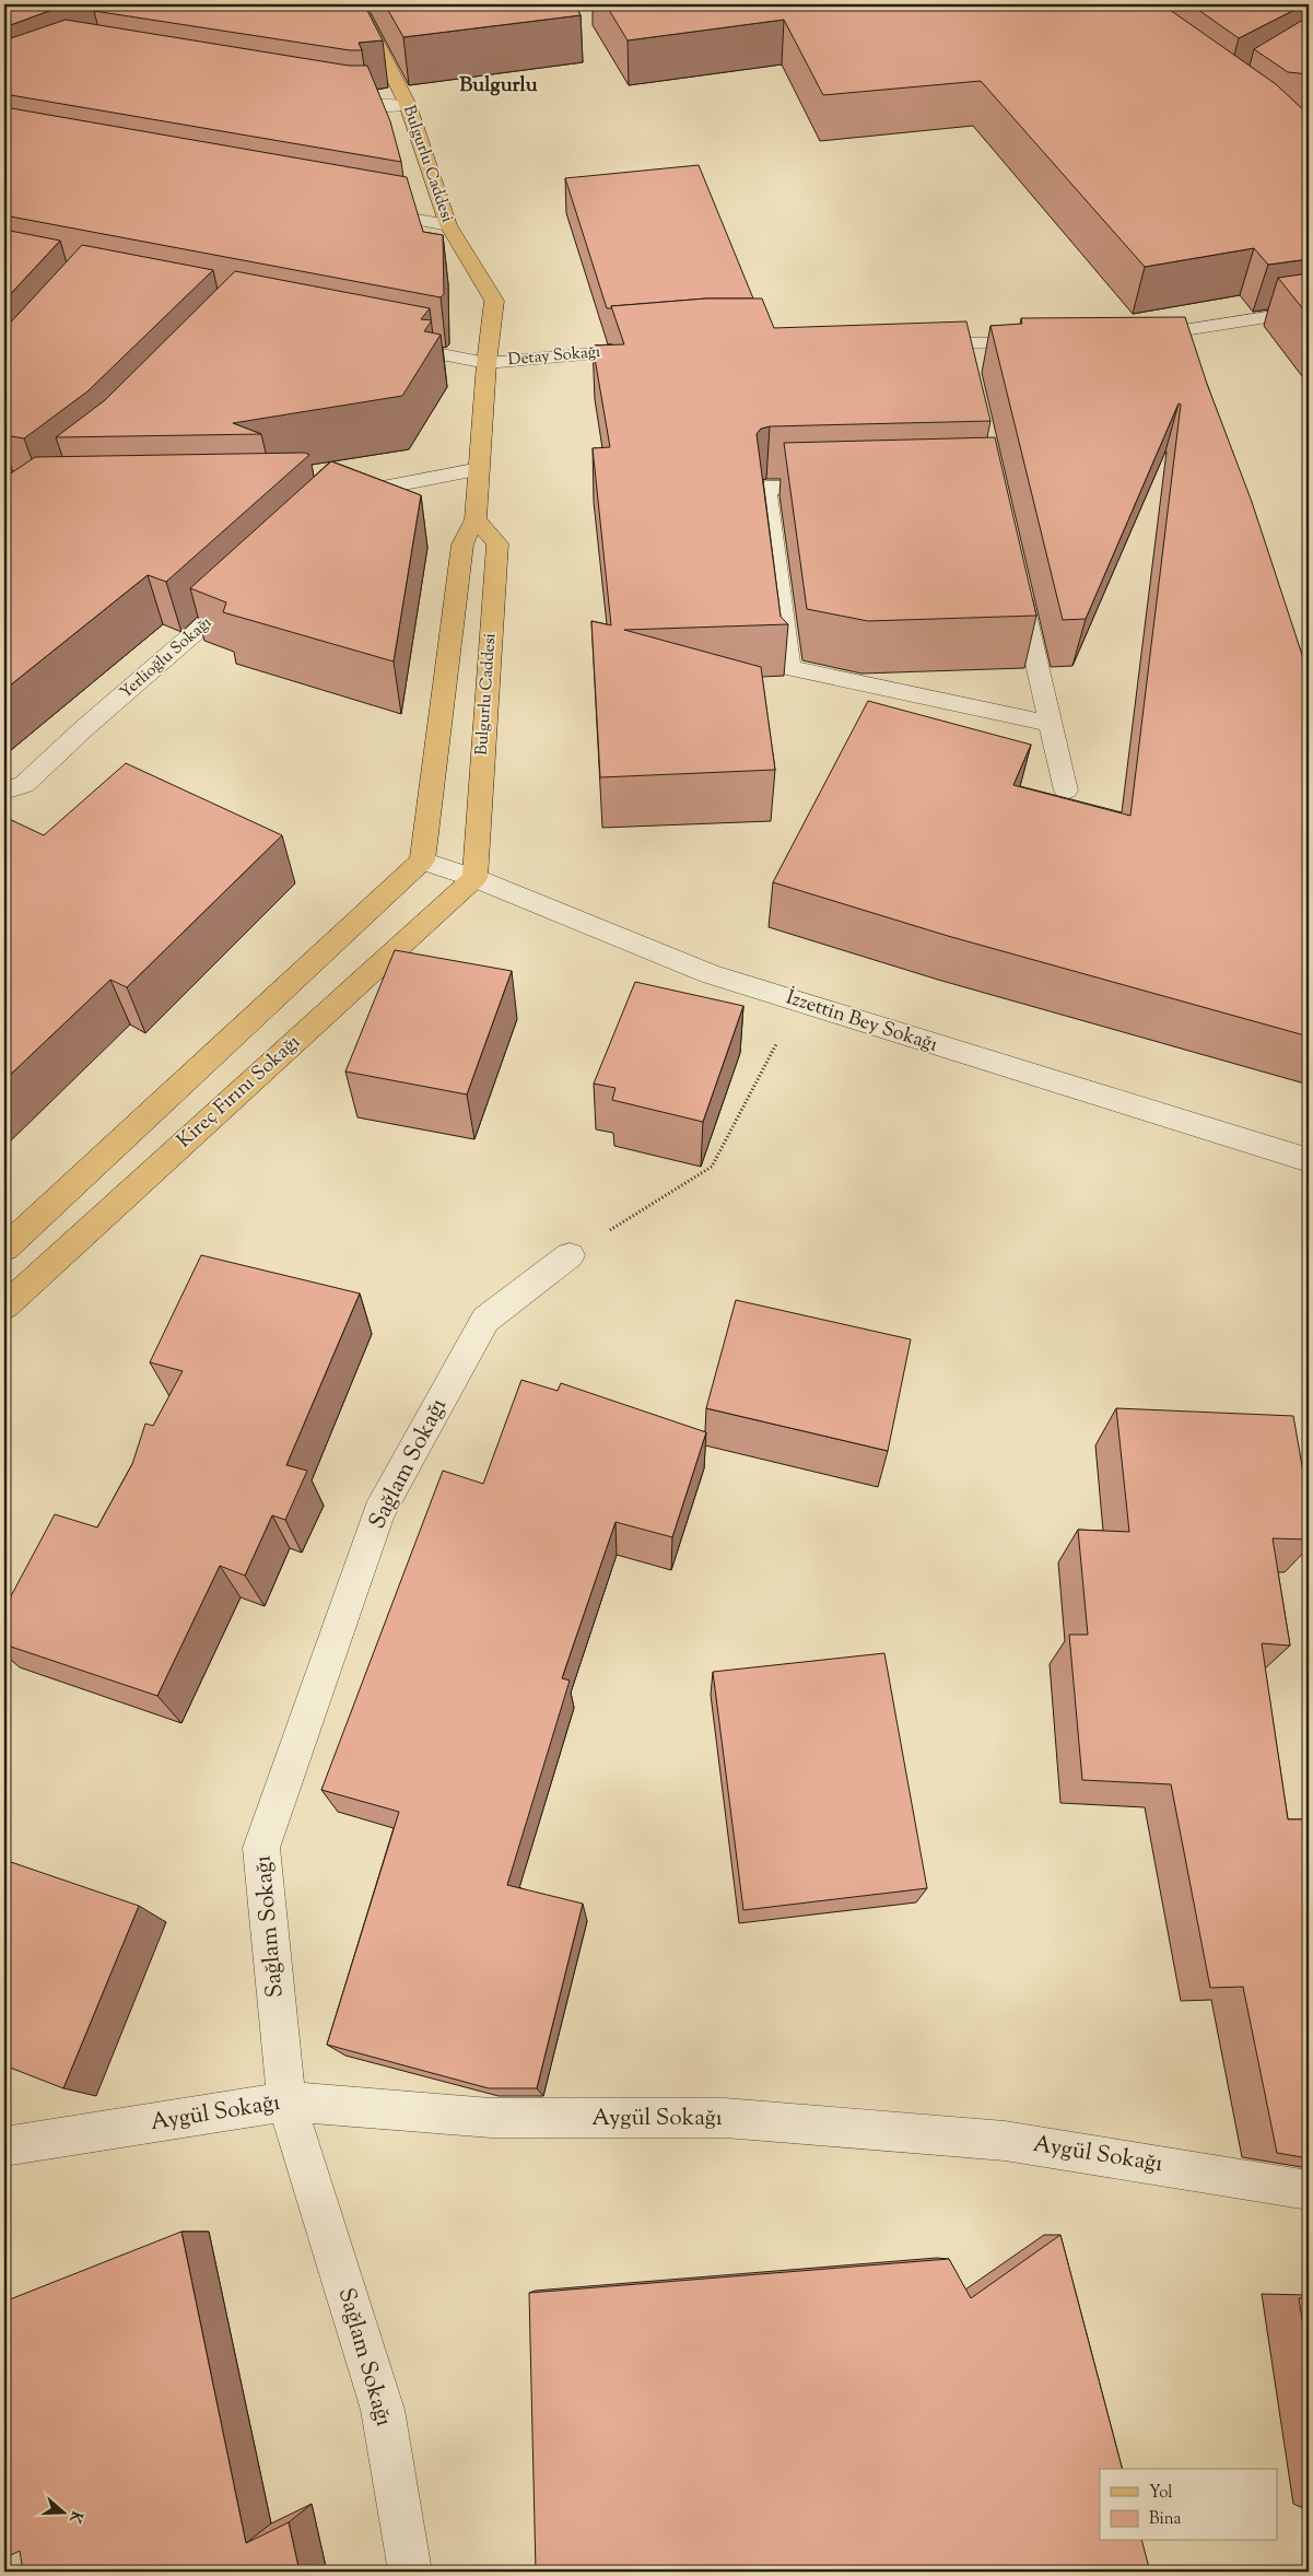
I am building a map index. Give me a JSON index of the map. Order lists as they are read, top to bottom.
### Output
{
  "streets": {
    "main road": ["Bulgurlu Caddesi", "Kireç Fırını Sokağı"],
    "street": [
      "Detay Sokağı",
      "Yerlioğlu Sokağı",
      "İzzettin Bey Sokağı",
      "Sağlam Sokağı",
      "Aygül Sokağı"
    ]
  },
  "crossings": [
    ["Bulgurlu Caddesi", "Detay Sokağı"],
    ["Bulgurlu Caddesi", "İzzettin Bey Sokağı"],
    ["Bulgurlu Caddesi", "Kireç Fırını Sokağı"],
    ["İzzettin Bey Sokağı", "Kireç Fırını Sokağı"],
    ["Sağlam Sokağı", "Aygül Sokağı"]
  ],
  "districts": ["Bulgurlu"],
  "legend": ["Yol", "Bina"],
  "north": "right"
}
